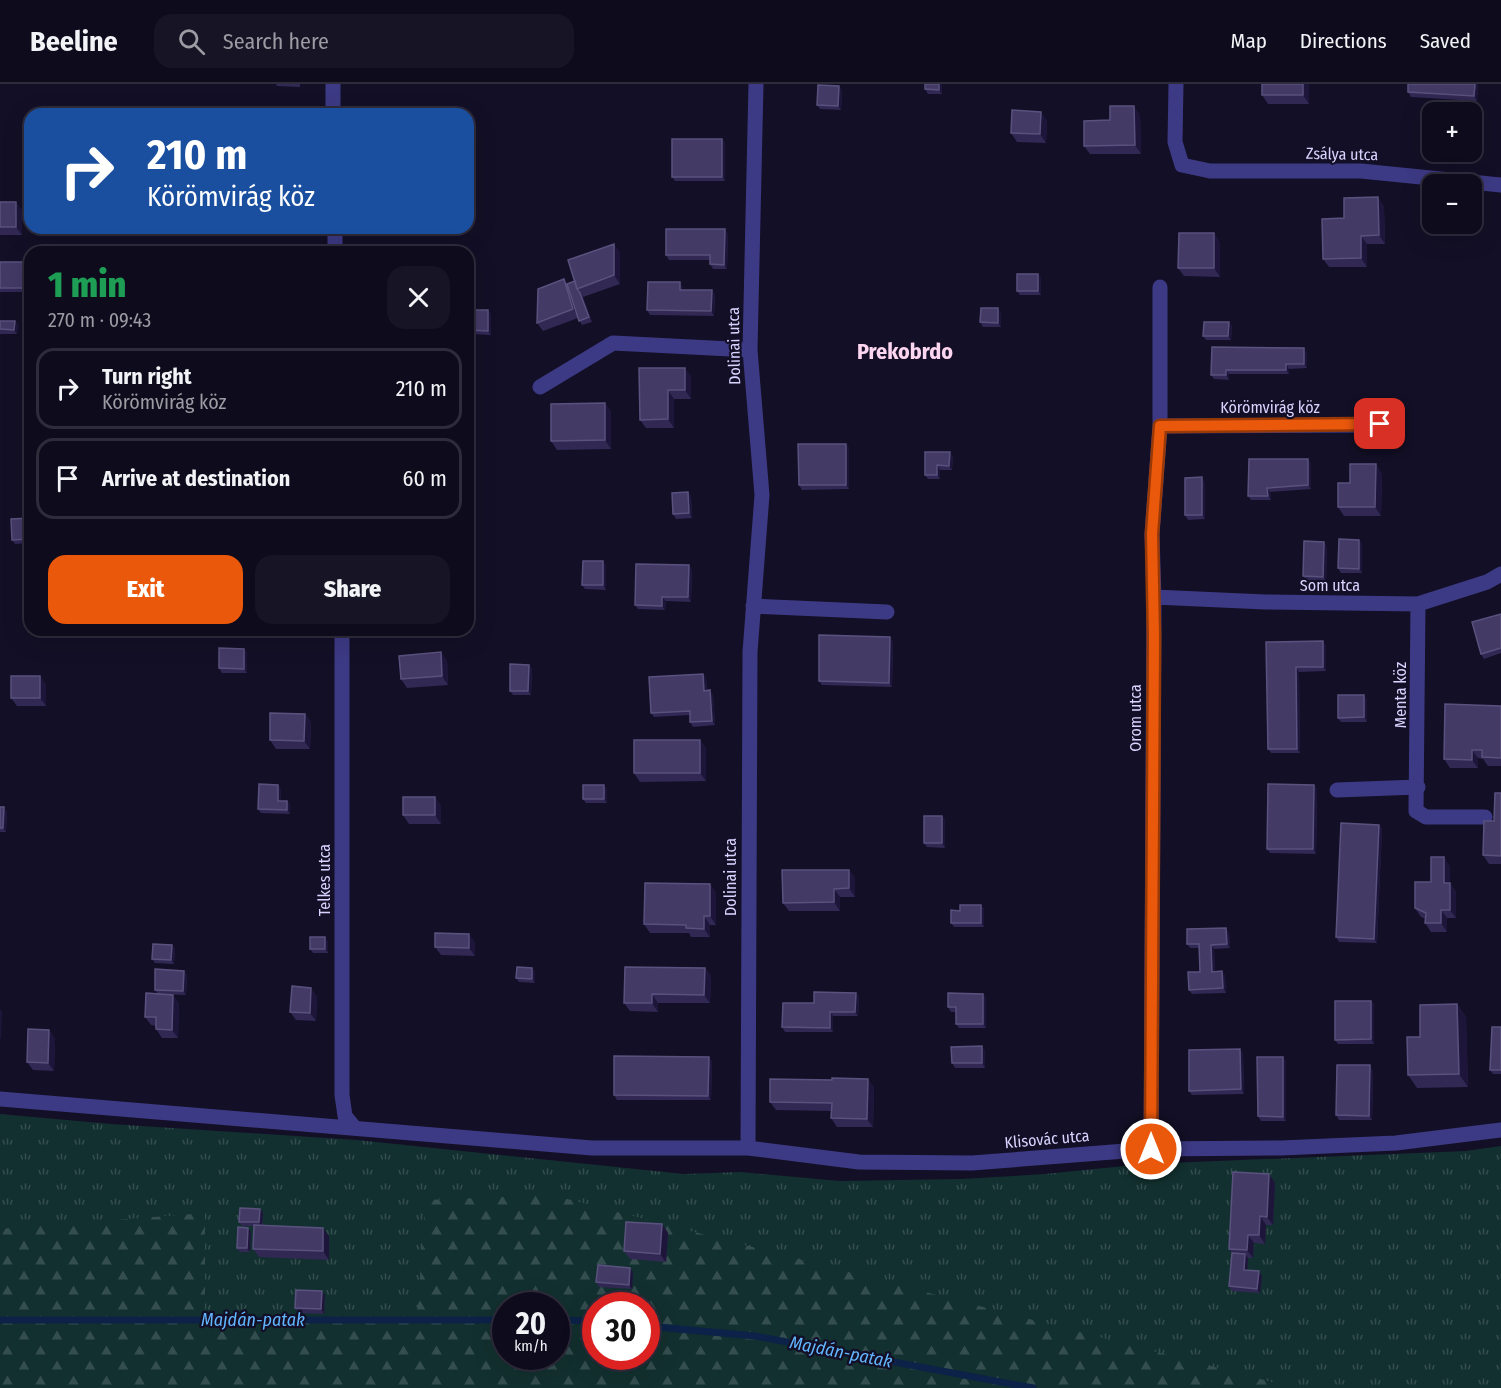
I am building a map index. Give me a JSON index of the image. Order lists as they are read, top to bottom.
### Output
{
  "streets": {
    "street": [
      "Zsálya utca",
      "Dolinai utca",
      "Körömvirág köz",
      "Som utca",
      "Menta köz",
      "Orom utca",
      "Telkes utca",
      "Klisovác utca"
    ]
  },
  "crossings": [
    ["Dolinai utca", "Klisovác utca"],
    ["Körömvirág köz", "Orom utca"],
    ["Som utca", "Menta köz"],
    ["Som utca", "Orom utca"],
    ["Orom utca", "Klisovác utca"],
    ["Telkes utca", "Klisovác utca"]
  ],
  "districts": ["Prekobrdo"],
  "water": ["Majdán-patak"],
  "page": {
    "header": "Beeline",
    "search": "Search here",
    "nav": ["Map", "Directions", "Saved"],
    "map_buttons": ["+", "−"],
    "turn": ["210 m", "Körömvirág köz"],
    "heading": ["1 min", "270 m · 09:43"],
    "list": [
      {
        "name": "Turn right",
        "note": "Körömvirág köz",
        "value": "210 m"
      },
      {
        "name": "Arrive at destination",
        "value": "60 m"
      }
    ],
    "buttons": ["Exit", "Share"],
    "speed": "20 km/h",
    "limit": "30"
  }
}
